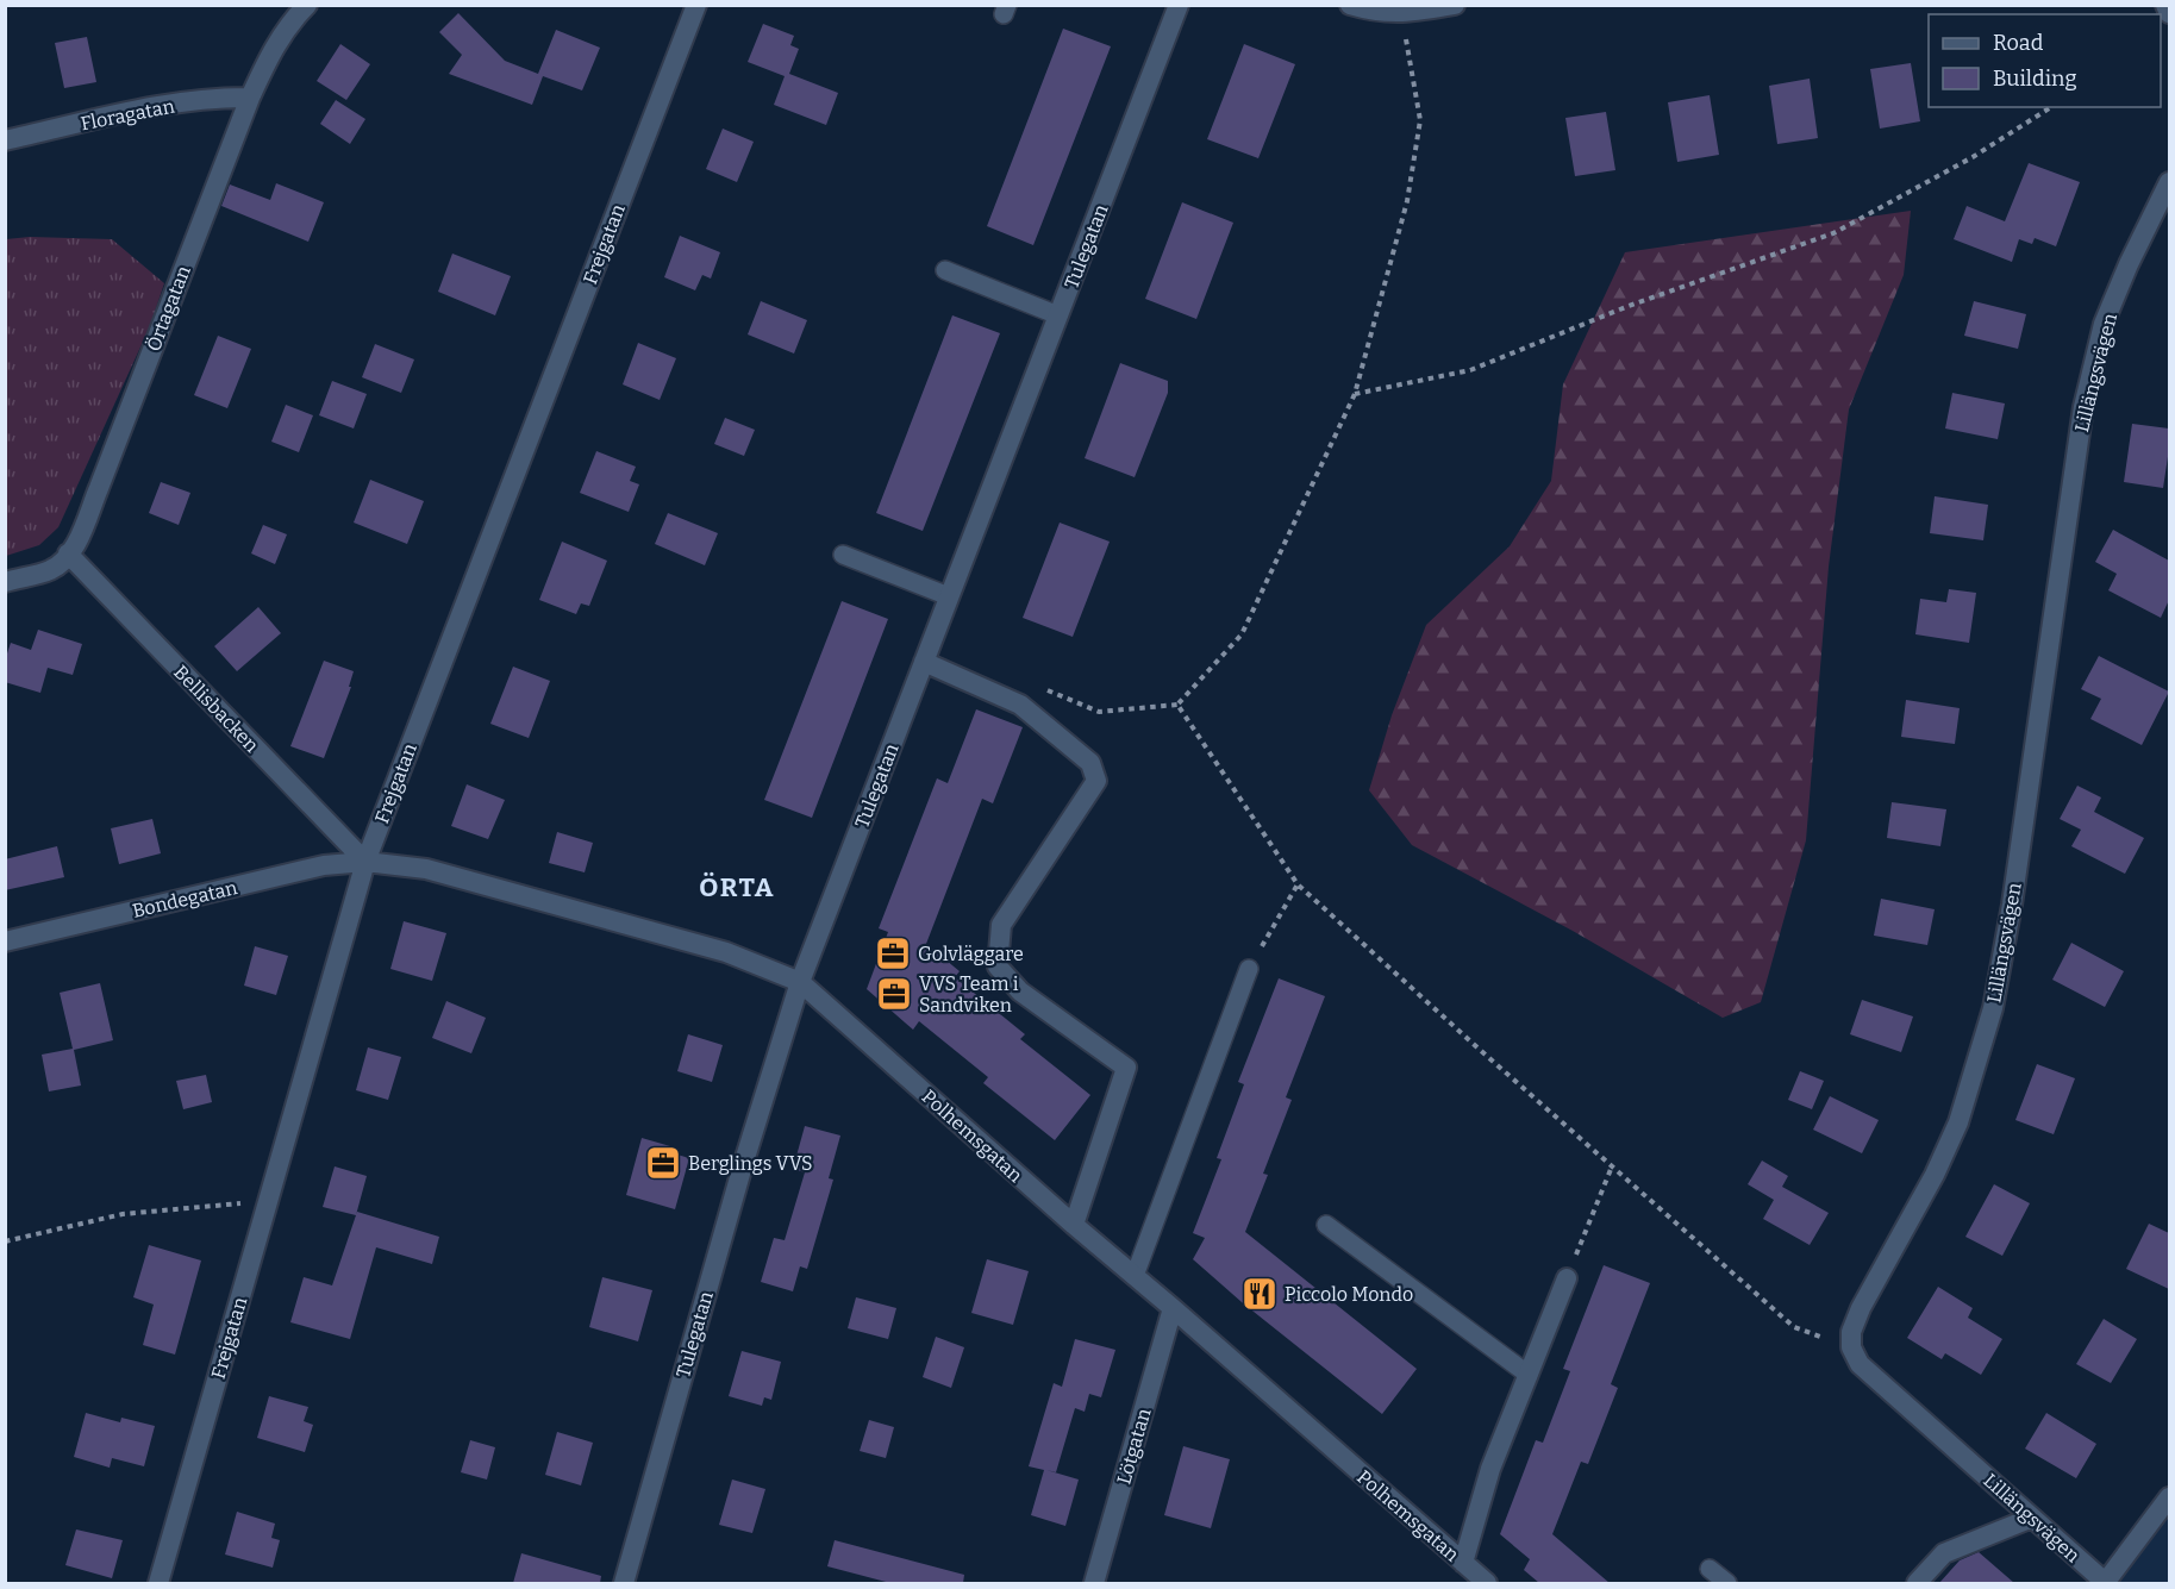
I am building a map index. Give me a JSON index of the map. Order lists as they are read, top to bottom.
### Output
{
  "streets": {
    "street": [
      "Floragatan",
      "Frejgatan",
      "Tulegatan",
      "Örtagatan",
      "Lillängsvägen",
      "Bellisbacken",
      "Bondegatan",
      "Polhemsgatan",
      "Lötgatan"
    ]
  },
  "crossings": [
    ["Floragatan", "Örtagatan"],
    ["Frejgatan", "Bellisbacken"],
    ["Frejgatan", "Bondegatan"],
    ["Frejgatan", "Polhemsgatan"],
    ["Tulegatan", "Polhemsgatan"],
    ["Örtagatan", "Bellisbacken"],
    ["Bellisbacken", "Bondegatan"],
    ["Bellisbacken", "Polhemsgatan"],
    ["Bondegatan", "Polhemsgatan"],
    ["Polhemsgatan", "Lötgatan"]
  ],
  "districts": ["ÖRTA"],
  "places": {
    "office": ["Golvläggare", "VVS Team i Sandviken", "Berglings VVS"],
    "restaurant": ["Piccolo Mondo"]
  },
  "legend": ["Road", "Building"]
}
